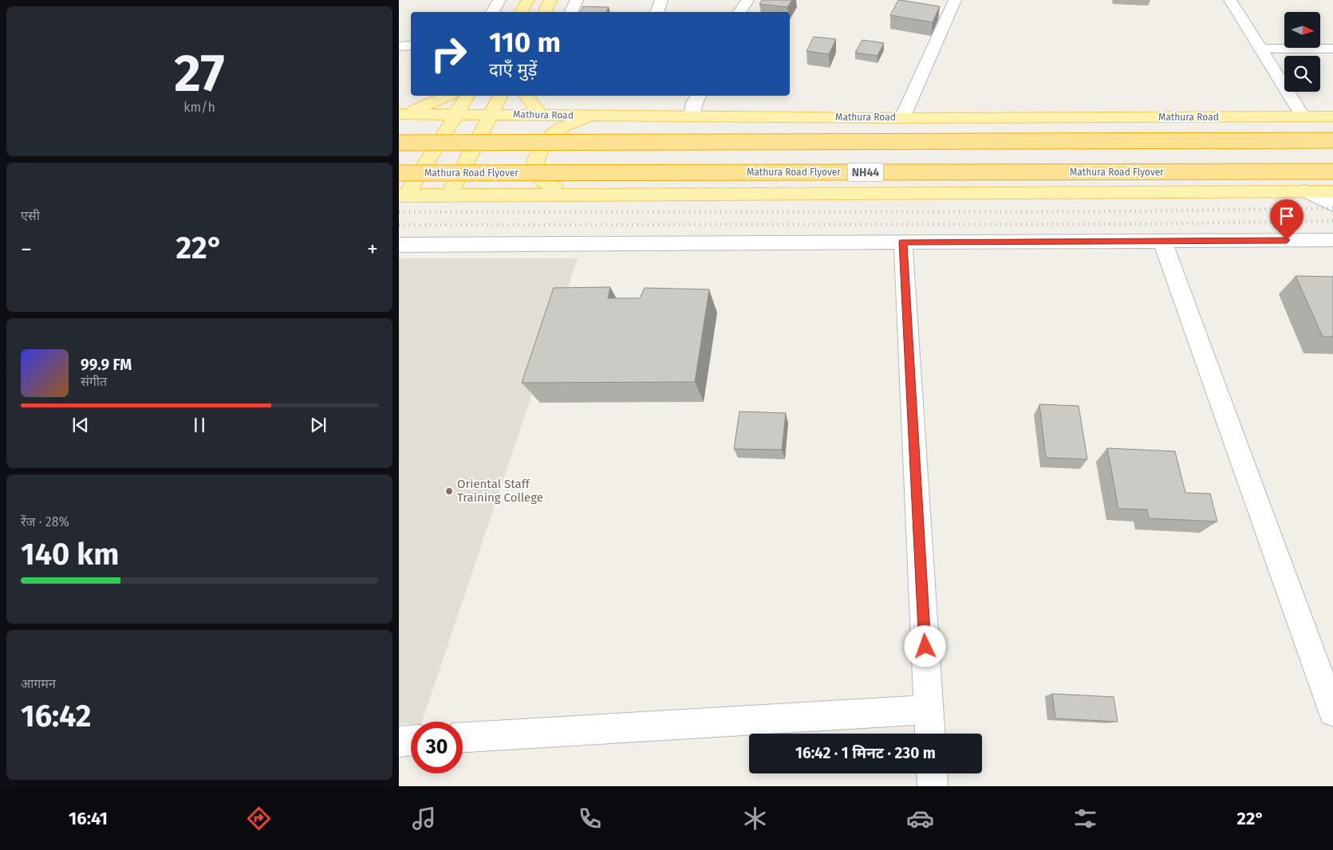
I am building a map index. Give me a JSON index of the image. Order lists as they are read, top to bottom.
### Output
{
  "streets": {
    "highway": ["Mathura Road Flyover", "NH44"],
    "main road": ["Mathura Road"]
  },
  "places": ["Oriental Staff Training College"],
  "north": "right",
  "page": {
    "tile": [
      ["27", "km/h"],
      "एसी",
      ["रेंज · 28%", "140 km"],
      ["आगमन", "16:42"]
    ],
    "turn": ["110 m", "दाएँ मुड़ें"],
    "heat": ["−", "22°", "+"],
    "song": ["99.9 FM", "संगीत"],
    "limit": "30",
    "trip": "16:42 · 1 मिनट · 230 m",
    "tabs": ["16:41", "22°"]
  }
}
